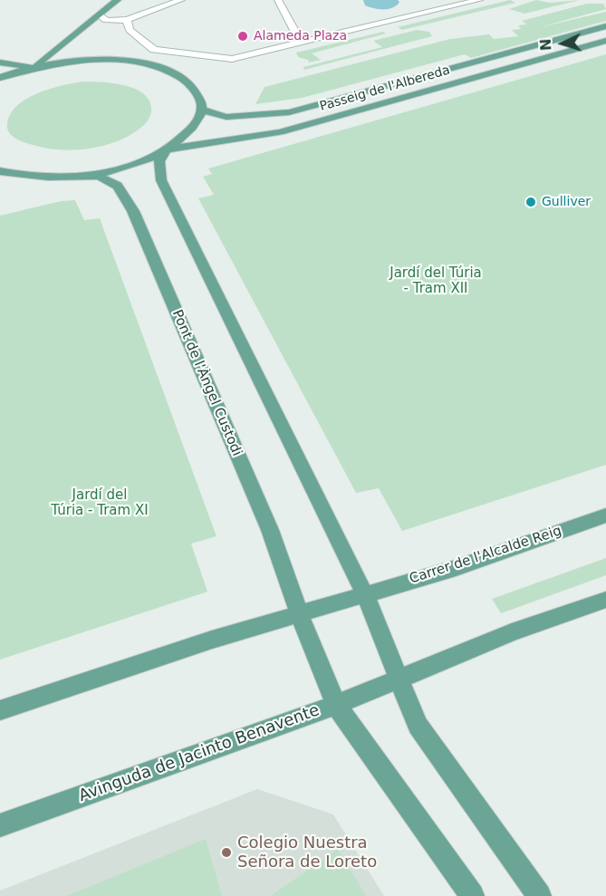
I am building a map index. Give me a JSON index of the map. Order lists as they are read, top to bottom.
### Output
{
  "streets": {
    "main road": [
      "Passeig de l'Albereda",
      "Pont de l'Àngel Custodi",
      "Carrer de l'Alcalde Reig",
      "Avinguda de Jacinto Benavente"
    ]
  },
  "crossings": [
    ["Pont de l'Àngel Custodi", "Avinguda de Jacinto Benavente"]
  ],
  "parks": ["Jardí del Túria - Tram XII", "Jardí del Túria - Tram XI"],
  "places": ["Alameda Plaza", "Gulliver", "Colegio Nuestra Señora de Loreto"],
  "north": "left"
}
